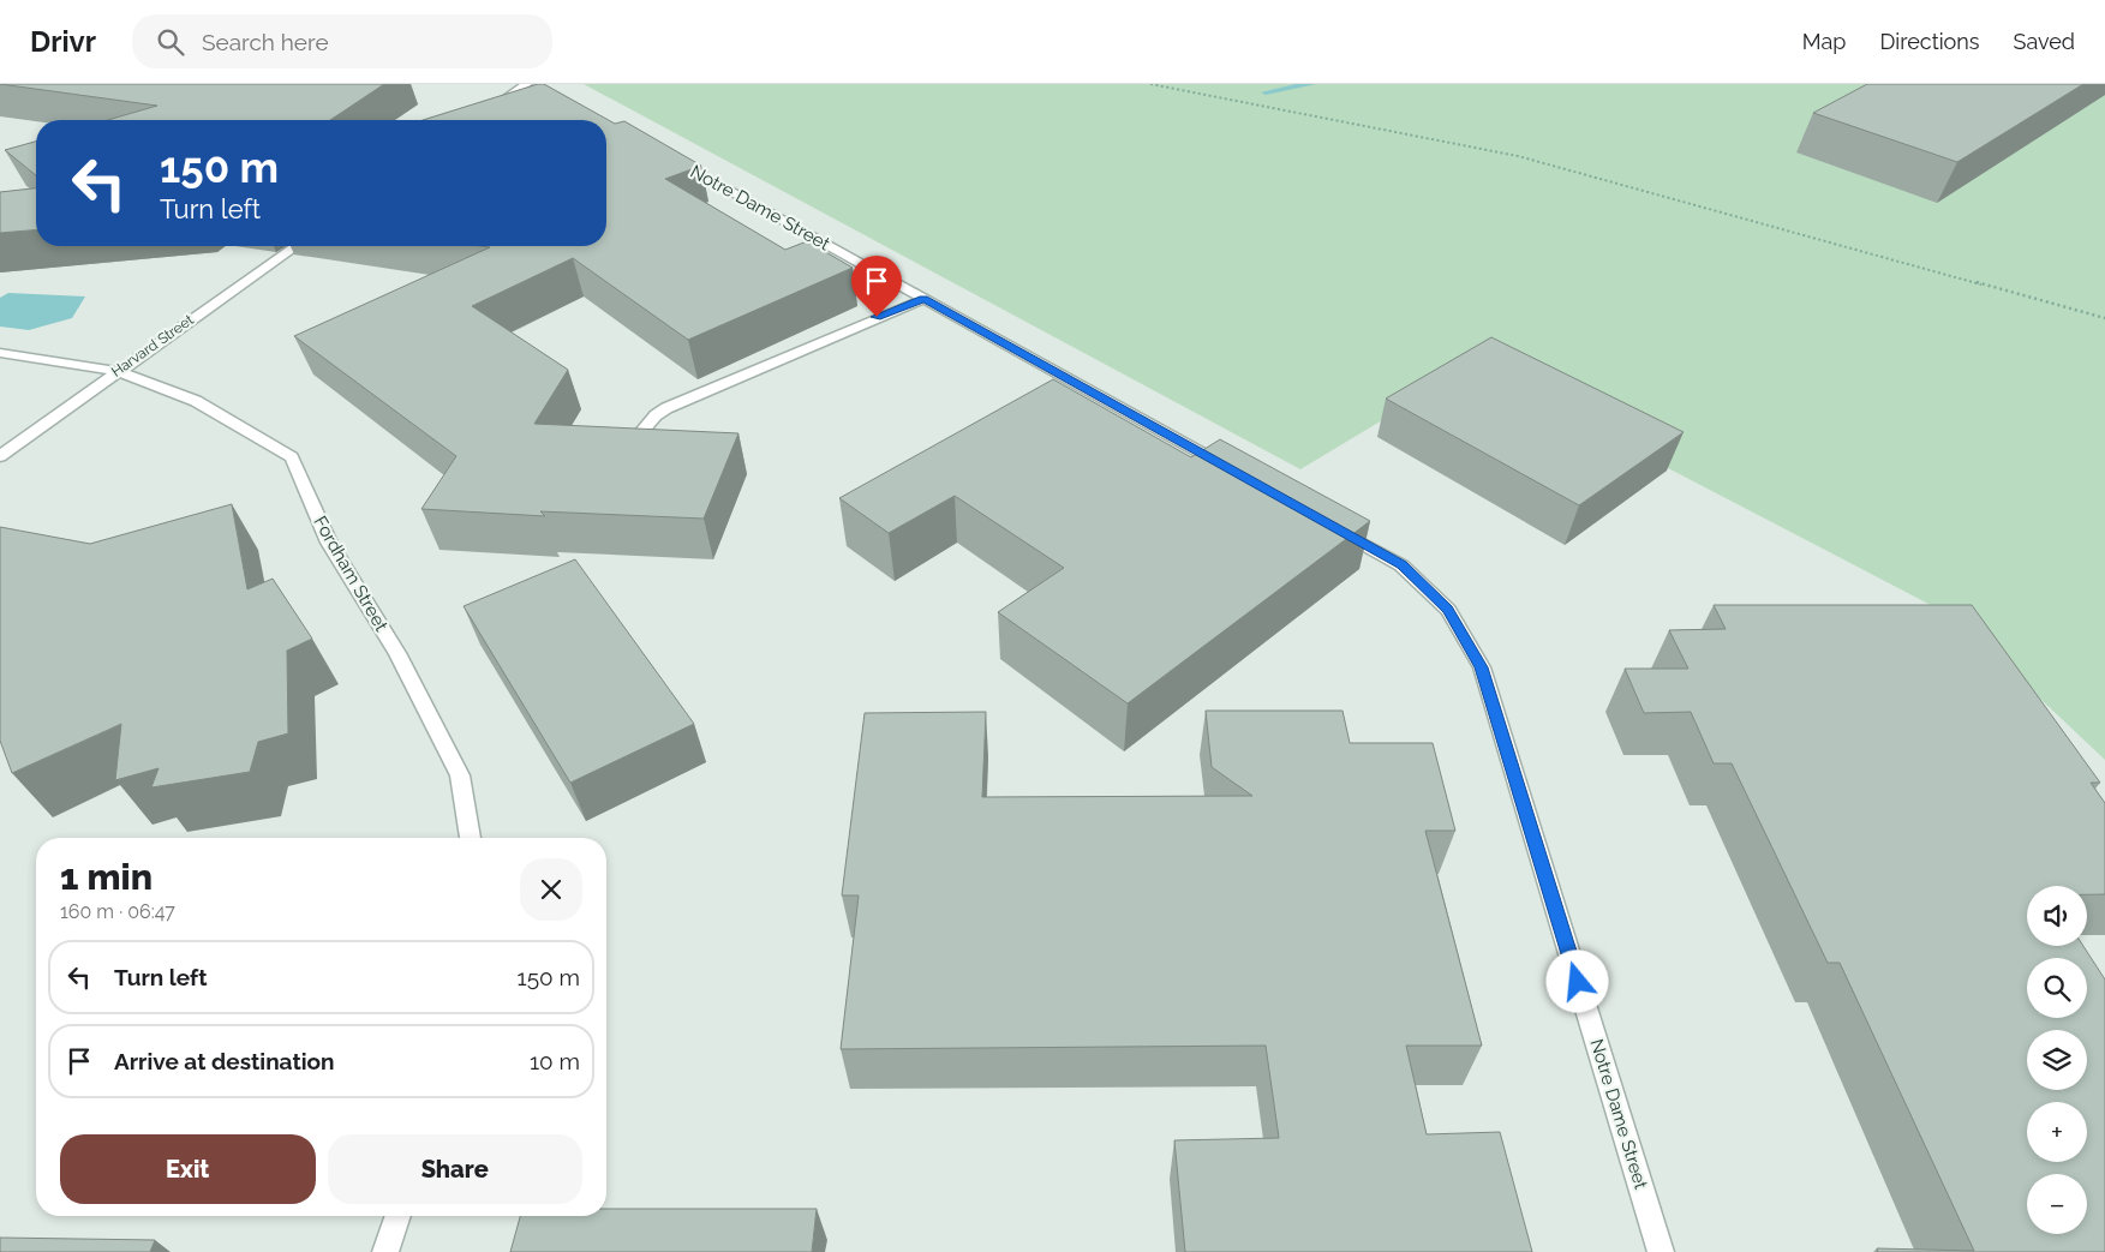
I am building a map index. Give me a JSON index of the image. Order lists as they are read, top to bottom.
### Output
{
  "streets": {
    "street": ["Notre Dame Street", "Harvard Street", "Fordham Street"]
  },
  "crossings": [
    ["Harvard Street", "Fordham Street"]
  ],
  "page": {
    "header": "Drivr",
    "search": "Search here",
    "nav": ["Map", "Directions", "Saved"],
    "turn": ["150 m", "Turn left"],
    "heading": ["1 min", "160 m · 06:47"],
    "map_buttons": ["+", "−"],
    "list": [
      {
        "name": "Turn left",
        "value": "150 m"
      },
      {
        "name": "Arrive at destination",
        "value": "10 m"
      }
    ],
    "buttons": ["Exit", "Share"]
  }
}
